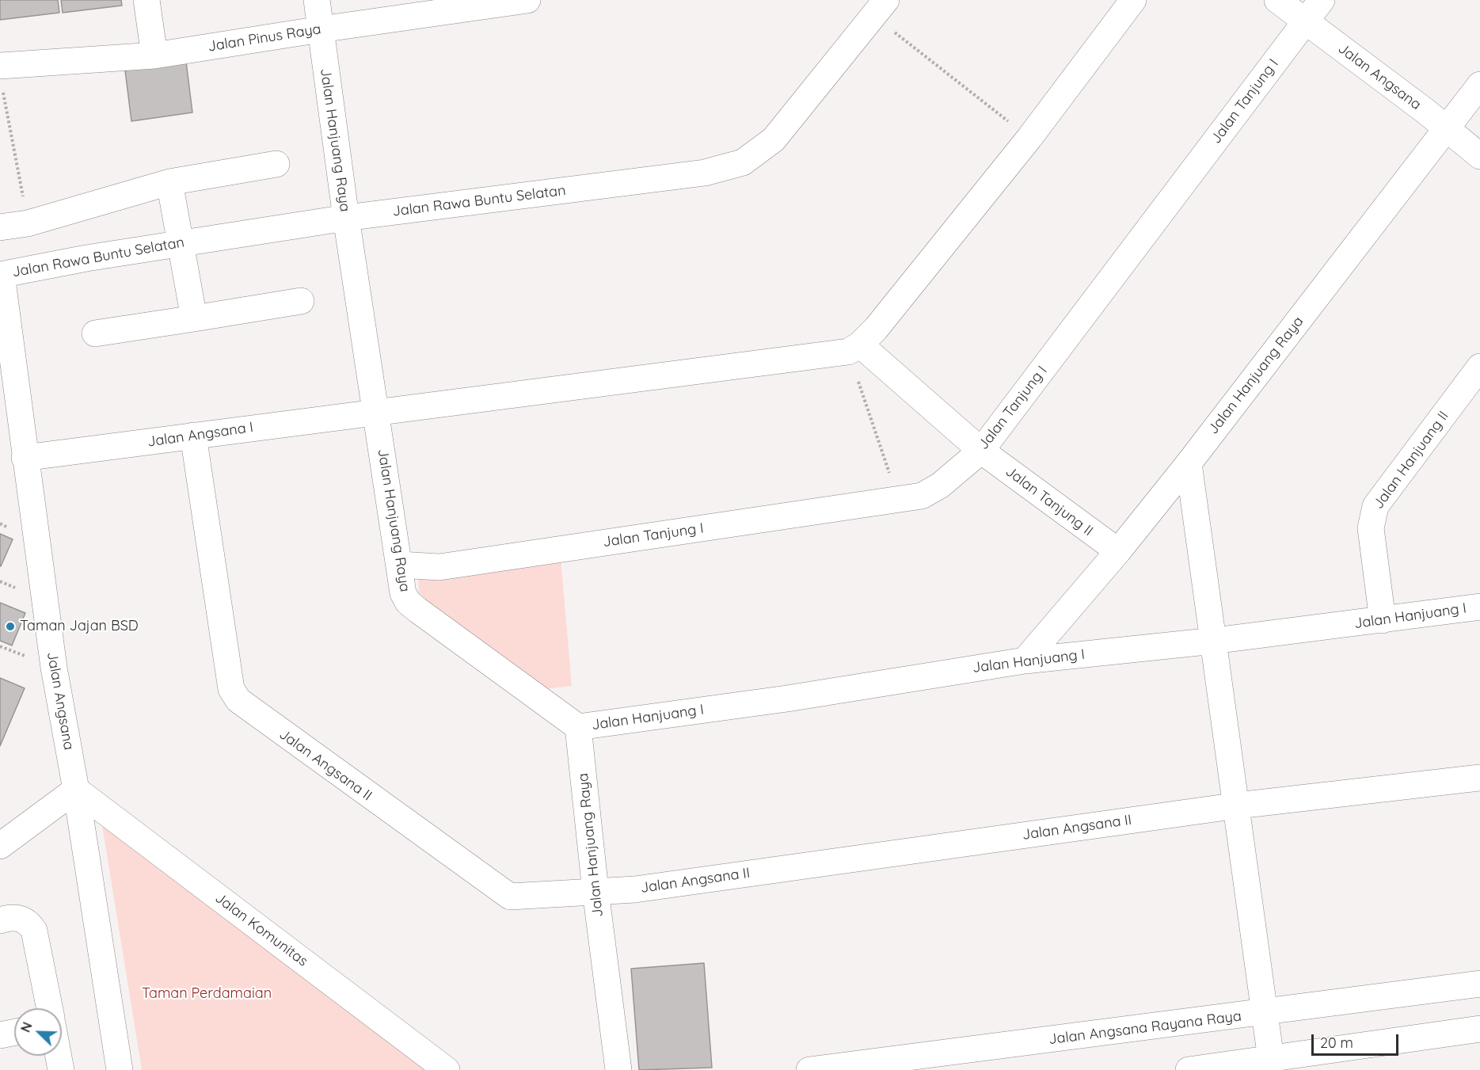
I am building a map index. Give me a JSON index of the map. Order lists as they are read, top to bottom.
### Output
{
  "streets": {
    "street": [
      "Jalan Pinus Raya",
      "Jalan Angsana",
      "Jalan Tanjung I",
      "Jalan Hanjuang Raya",
      "Jalan Rawa Buntu Selatan",
      "Jalan Angsana I",
      "Jalan Hanjuang II",
      "Jalan Tanjung II",
      "Jalan Hanjuang I",
      "Jalan Angsana II",
      "Jalan Komunitas",
      "Jalan Angsana Rayana Raya"
    ]
  },
  "crossings": [
    ["Jalan Pinus Raya", "Jalan Hanjuang Raya"],
    ["Jalan Angsana", "Jalan Tanjung I"],
    ["Jalan Angsana", "Jalan Hanjuang Raya"],
    ["Jalan Angsana", "Jalan Rawa Buntu Selatan"],
    ["Jalan Angsana", "Jalan Angsana I"],
    ["Jalan Angsana", "Jalan Komunitas"],
    ["Jalan Tanjung I", "Jalan Hanjuang Raya"],
    ["Jalan Tanjung I", "Jalan Tanjung II"],
    ["Jalan Hanjuang Raya", "Jalan Rawa Buntu Selatan"],
    ["Jalan Hanjuang Raya", "Jalan Angsana I"],
    ["Jalan Hanjuang Raya", "Jalan Tanjung II"],
    ["Jalan Hanjuang Raya", "Jalan Hanjuang I"],
    ["Jalan Hanjuang Raya", "Jalan Angsana II"],
    ["Jalan Angsana I", "Jalan Tanjung II"],
    ["Jalan Angsana I", "Jalan Angsana II"],
    ["Jalan Hanjuang II", "Jalan Hanjuang I"]
  ],
  "parks": ["Taman Perdamaian"],
  "places": ["Taman Jajan BSD"],
  "scale_bar": "20 m",
  "north": "top left"
}
